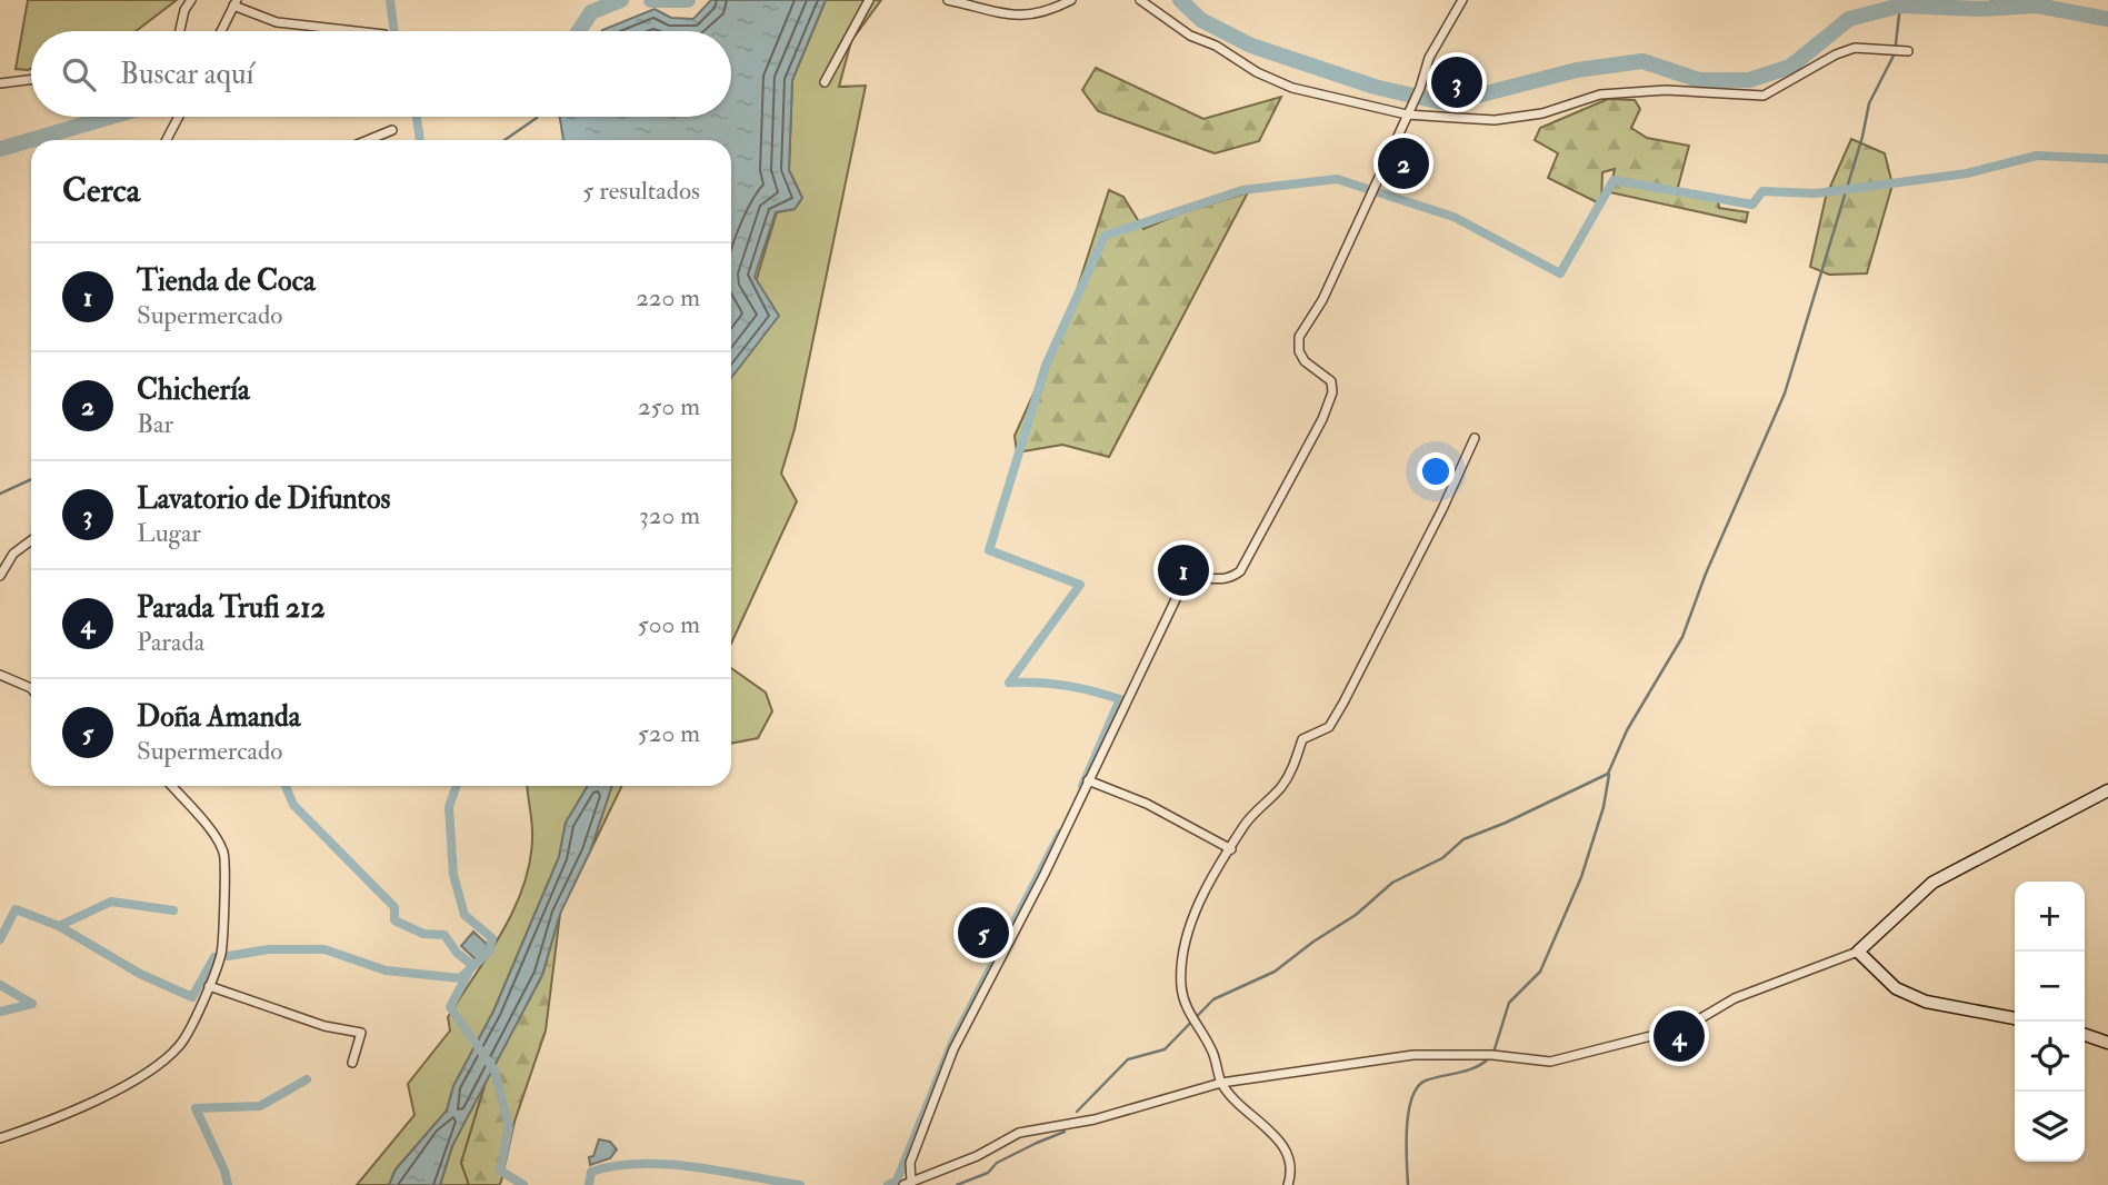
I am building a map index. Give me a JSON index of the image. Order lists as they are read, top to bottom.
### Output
{
  "page": {
    "search": "Buscar aquí",
    "pins": [
      "3",
      "2",
      "1",
      "5",
      "4"
    ],
    "heading": ["Cerca", "5 resultados"],
    "list": [
      {
        "mark": "1",
        "name": "Tienda de Coca",
        "note": "Supermercado",
        "value": "220 m"
      },
      {
        "mark": "2",
        "name": "Chichería",
        "note": "Bar",
        "value": "250 m"
      },
      {
        "mark": "3",
        "name": "Lavatorio de Difuntos",
        "note": "Lugar",
        "value": "320 m"
      },
      {
        "mark": "4",
        "name": "Parada Trufi 212",
        "note": "Parada",
        "value": "500 m"
      },
      {
        "mark": "5",
        "name": "Doña Amanda",
        "note": "Supermercado",
        "value": "520 m"
      }
    ],
    "map_buttons": ["+", "−"]
  }
}
